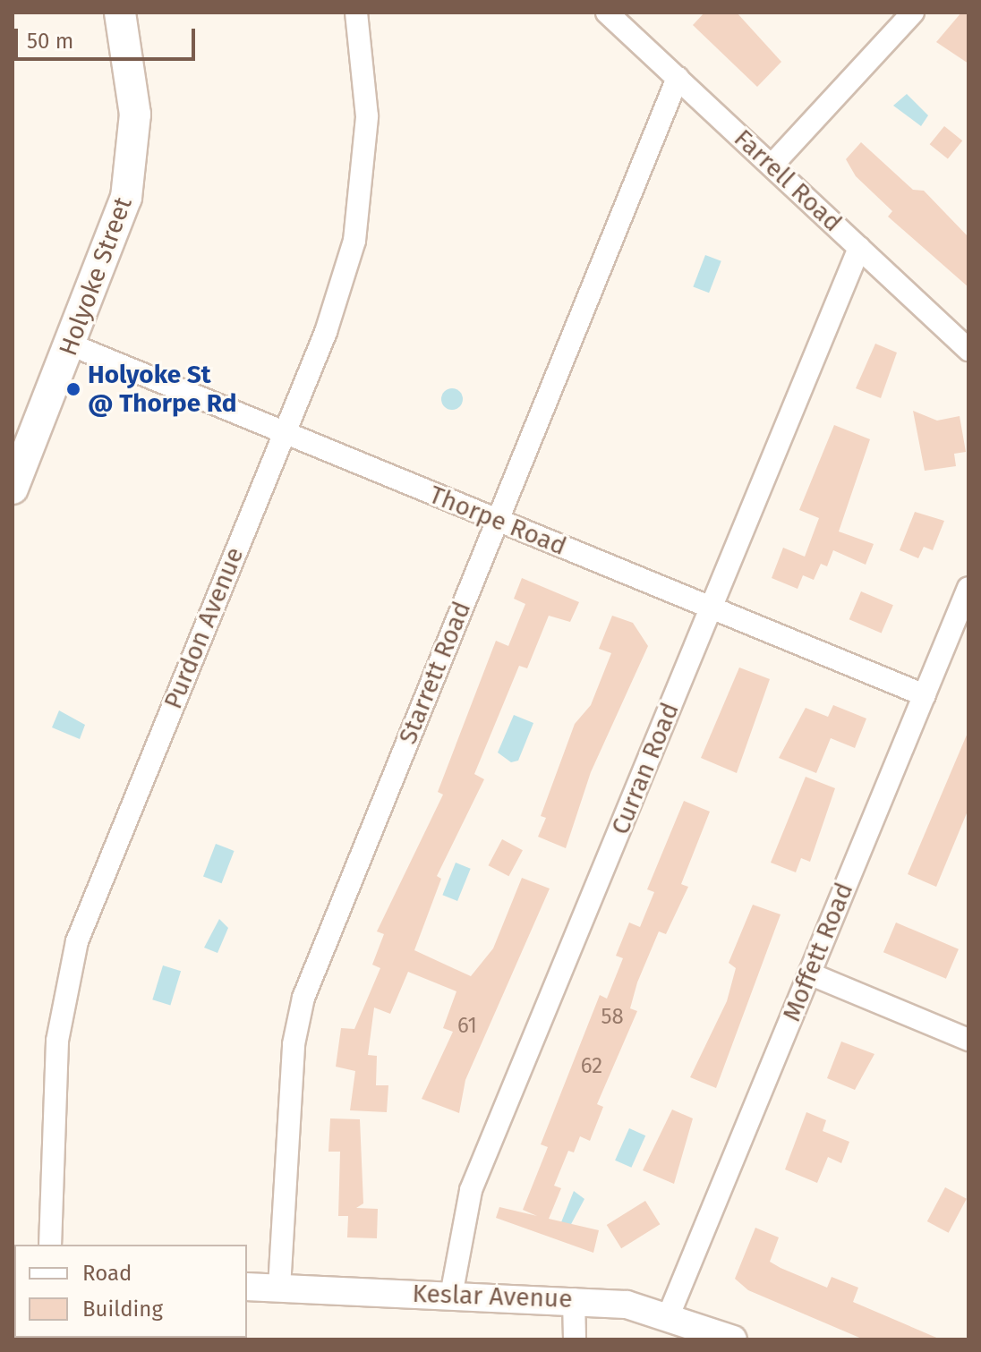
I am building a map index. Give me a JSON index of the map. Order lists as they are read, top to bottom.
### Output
{
  "streets": {
    "main road": ["Holyoke Street"],
    "street": [
      "Farrell Road",
      "Thorpe Road",
      "Purdon Avenue",
      "Starrett Road",
      "Curran Road",
      "Moffett Road",
      "Keslar Avenue"
    ]
  },
  "crossings": [
    ["Farrell Road", "Starrett Road"],
    ["Farrell Road", "Curran Road"],
    ["Holyoke Street", "Thorpe Road"],
    ["Thorpe Road", "Purdon Avenue"],
    ["Thorpe Road", "Starrett Road"],
    ["Thorpe Road", "Curran Road"],
    ["Thorpe Road", "Moffett Road"],
    ["Starrett Road", "Keslar Avenue"],
    ["Curran Road", "Keslar Avenue"],
    ["Moffett Road", "Keslar Avenue"]
  ],
  "places": ["Holyoke St @ Thorpe Rd"],
  "house_numbers": ["58", "61", "62"],
  "legend": ["Road", "Building"],
  "scale_bar": "50 m"
}
